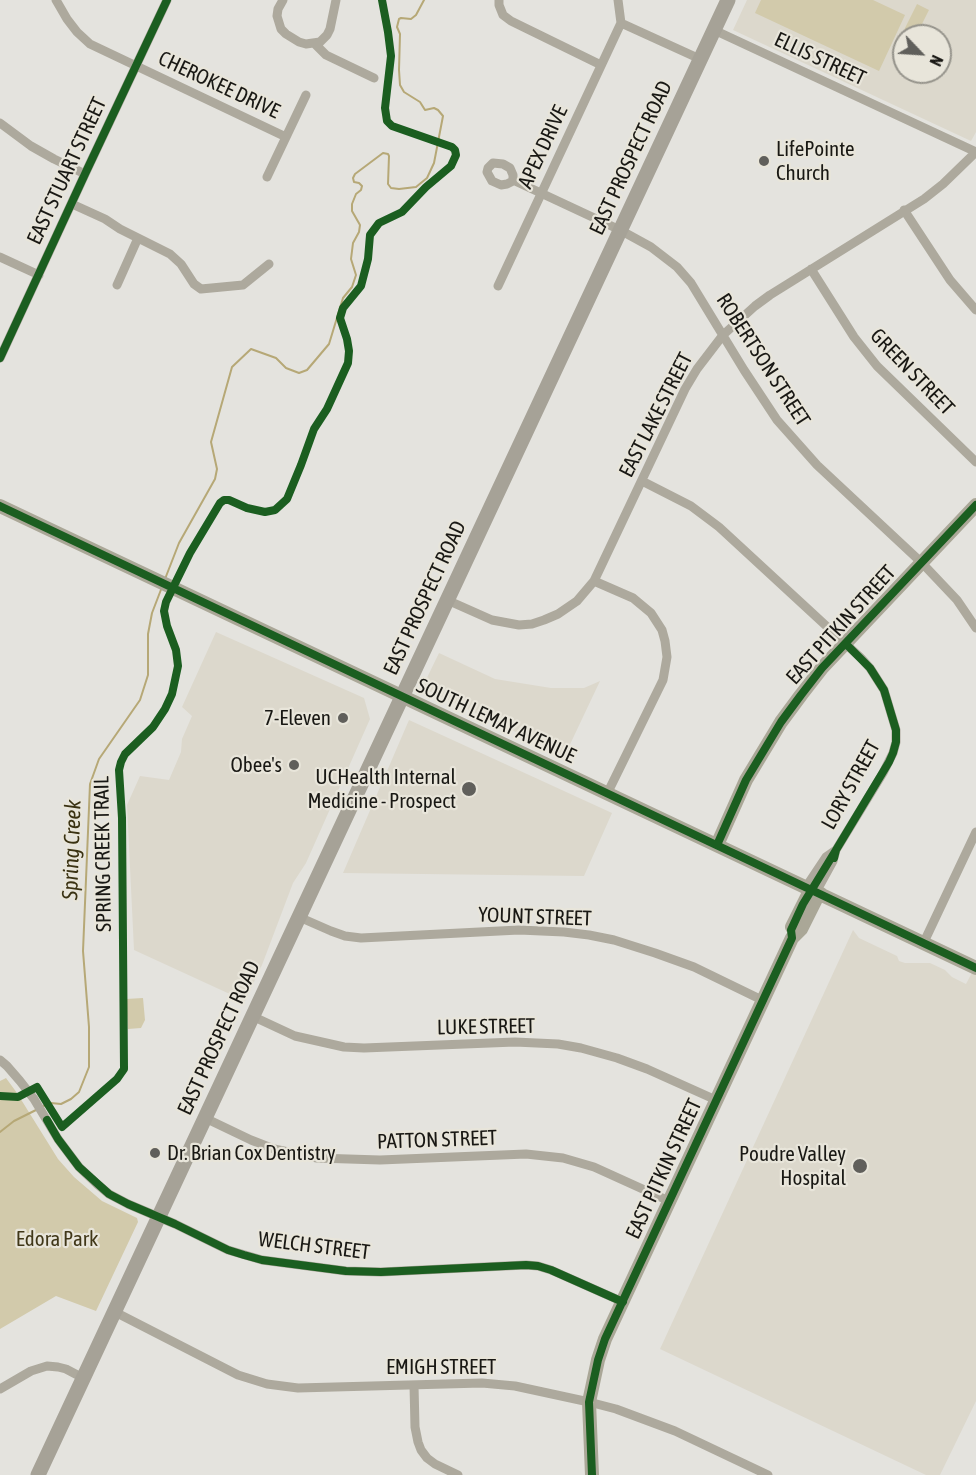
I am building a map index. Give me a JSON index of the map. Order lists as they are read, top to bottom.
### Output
{
  "streets": {
    "main road": ["EAST PROSPECT ROAD"],
    "street": [
      "ELLIS STREET",
      "CHEROKEE DRIVE",
      "APEX DRIVE",
      "EAST STUART STREET",
      "ROBERTSON STREET",
      "GREEN STREET",
      "EAST LAKE STREET",
      "EAST PITKIN STREET",
      "SOUTH LEMAY AVENUE",
      "LORY STREET",
      "YOUNT STREET",
      "LUKE STREET",
      "PATTON STREET",
      "WELCH STREET",
      "EMIGH STREET"
    ],
    "cycle path": ["SPRING CREEK TRAIL"]
  },
  "crossings": [
    ["ELLIS STREET", "EAST PROSPECT ROAD"],
    ["ELLIS STREET", "EAST LAKE STREET"],
    ["CHEROKEE DRIVE", "EAST STUART STREET"],
    ["APEX DRIVE", "ROBERTSON STREET"],
    ["EAST PROSPECT ROAD", "ROBERTSON STREET"],
    ["EAST PROSPECT ROAD", "EAST LAKE STREET"],
    ["EAST PROSPECT ROAD", "SOUTH LEMAY AVENUE"],
    ["EAST PROSPECT ROAD", "YOUNT STREET"],
    ["EAST PROSPECT ROAD", "LUKE STREET"],
    ["EAST PROSPECT ROAD", "PATTON STREET"],
    ["EAST PROSPECT ROAD", "WELCH STREET"],
    ["EAST PROSPECT ROAD", "EMIGH STREET"],
    ["ROBERTSON STREET", "EAST LAKE STREET"],
    ["ROBERTSON STREET", "EAST PITKIN STREET"],
    ["GREEN STREET", "EAST LAKE STREET"],
    ["EAST LAKE STREET", "LORY STREET"],
    ["EAST PITKIN STREET", "SOUTH LEMAY AVENUE"],
    ["EAST PITKIN STREET", "LORY STREET"],
    ["EAST PITKIN STREET", "YOUNT STREET"],
    ["EAST PITKIN STREET", "LUKE STREET"],
    ["EAST PITKIN STREET", "PATTON STREET"],
    ["EAST PITKIN STREET", "WELCH STREET"],
    ["EAST PITKIN STREET", "EMIGH STREET"],
    ["SOUTH LEMAY AVENUE", "LORY STREET"]
  ],
  "water": ["Spring Creek"],
  "parks": ["Edora Park"],
  "places": [
    "LifePointe Church",
    "7-Eleven",
    "Obee's",
    "UCHealth Internal Medicine - Prospect",
    "Dr. Brian Cox Dentistry",
    "Poudre Valley Hospital"
  ],
  "north": "bottom right"
}
